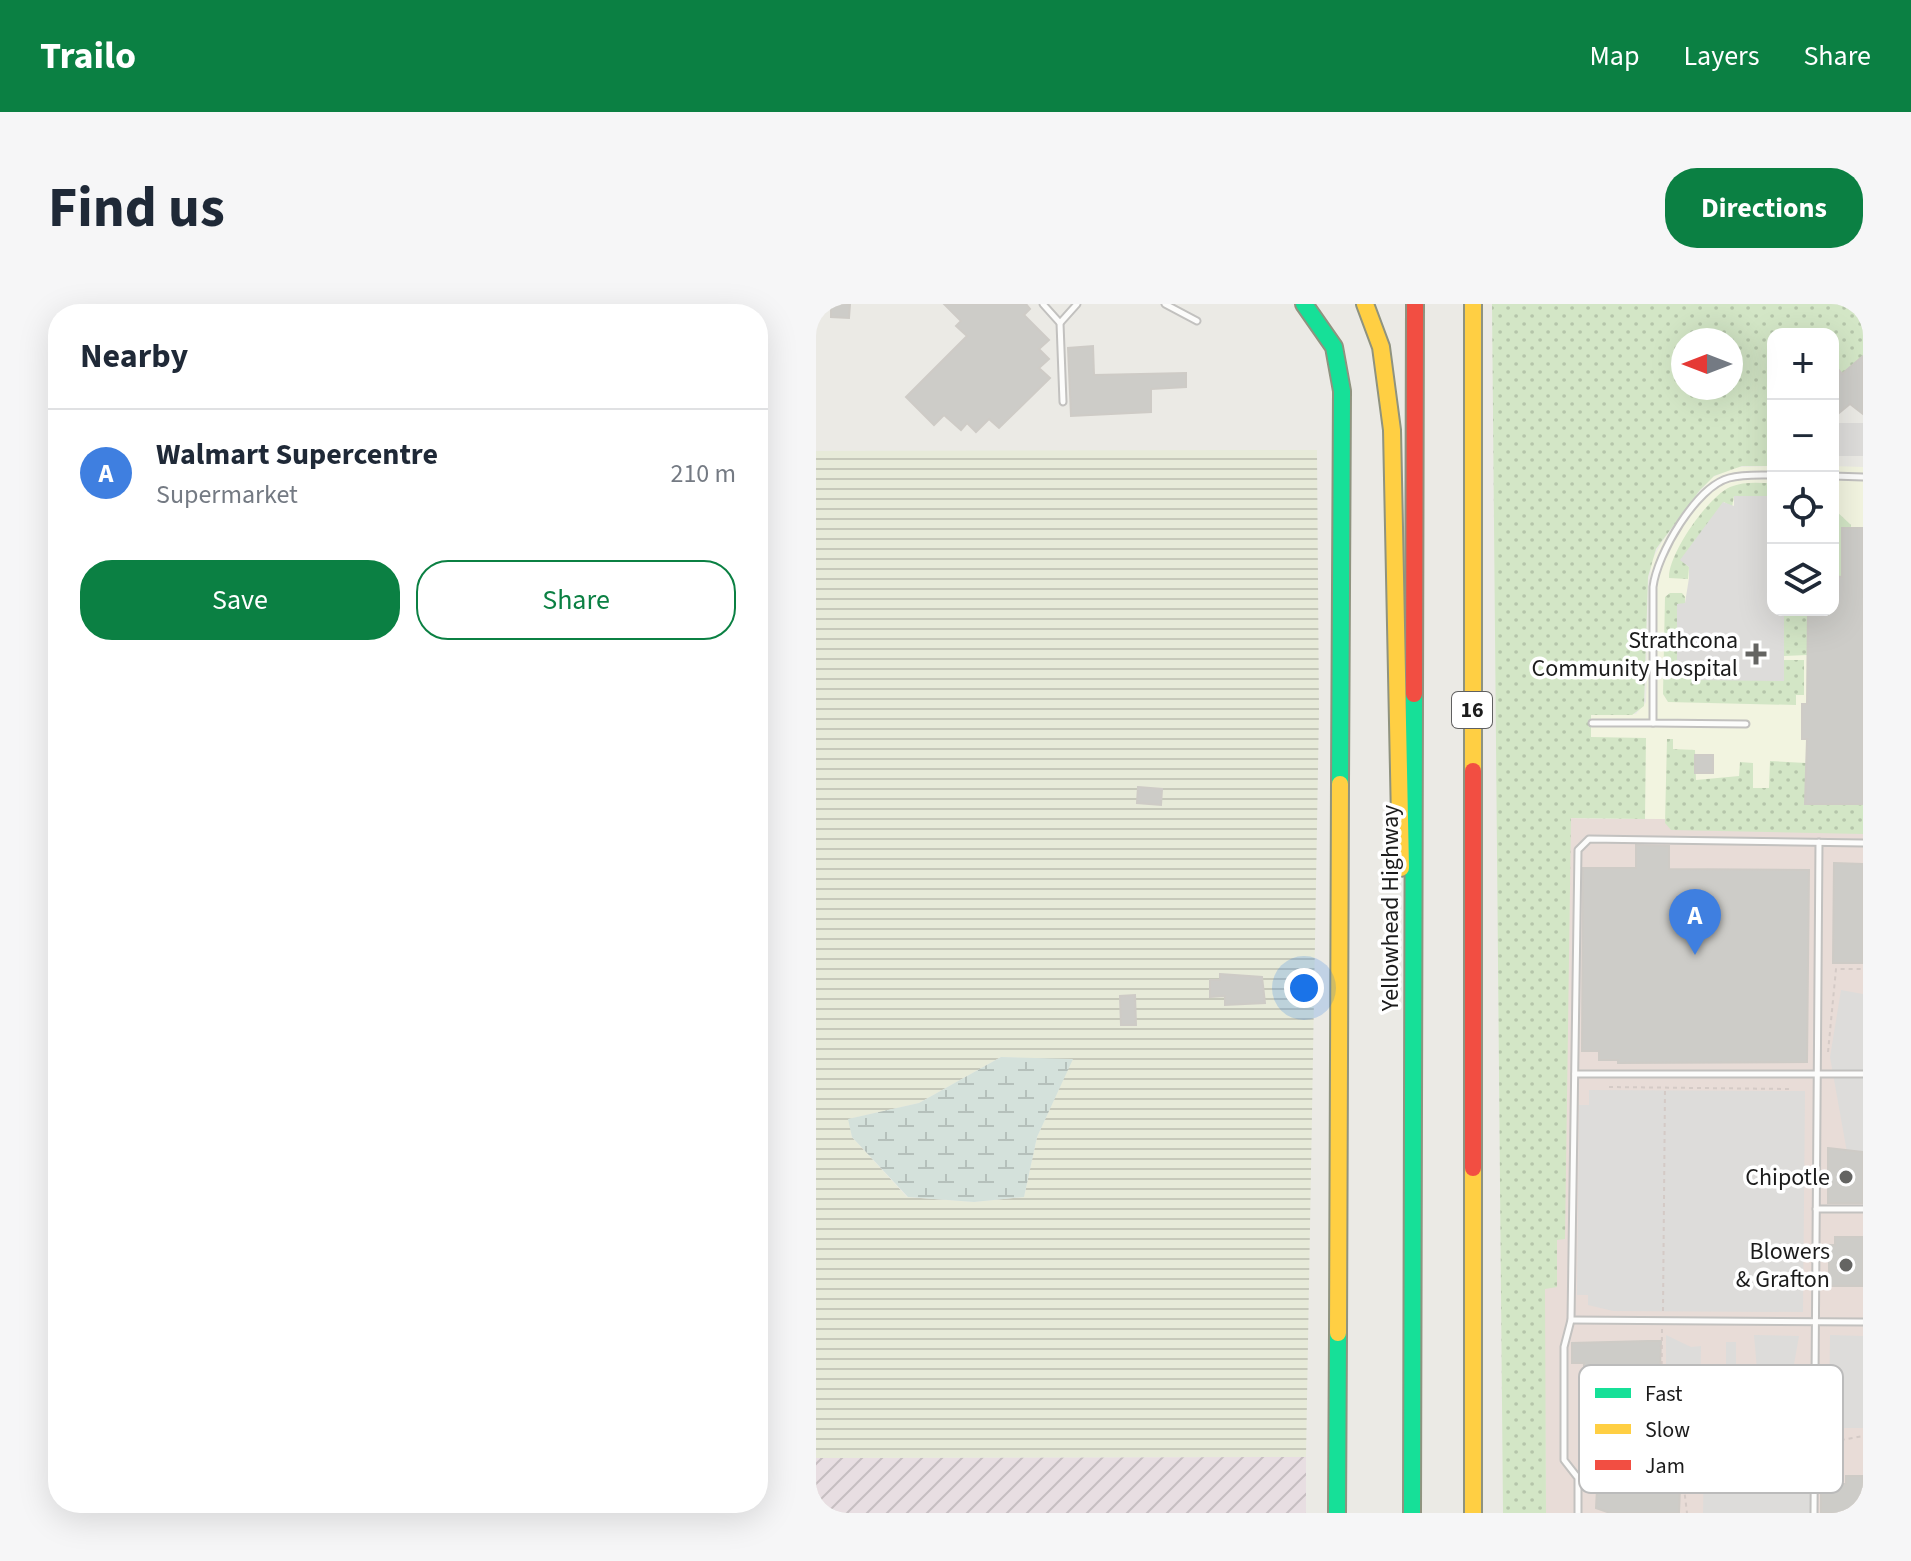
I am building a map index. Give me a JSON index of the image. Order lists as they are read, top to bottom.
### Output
{
  "streets": {
    "main road": ["16", "Yellowhead Highway"]
  },
  "places": {
    "health": ["Strathcona Community Hospital"],
    "other": ["Chipotle", "Blowers & Grafton"]
  },
  "legend": ["Fast", "Slow", "Jam"],
  "north": "left",
  "page": {
    "header": "Trailo",
    "nav": ["Map", "Layers", "Share"],
    "buttons": [
      "Directions",
      ["Save", "Share"]
    ],
    "title": "Find us",
    "heading": "Nearby",
    "map_buttons": ["+", "−"],
    "list": [
      {
        "mark": "A",
        "name": "Walmart Supercentre",
        "note": "Supermarket",
        "value": "210 m"
      }
    ],
    "pins": "A"
  }
}
